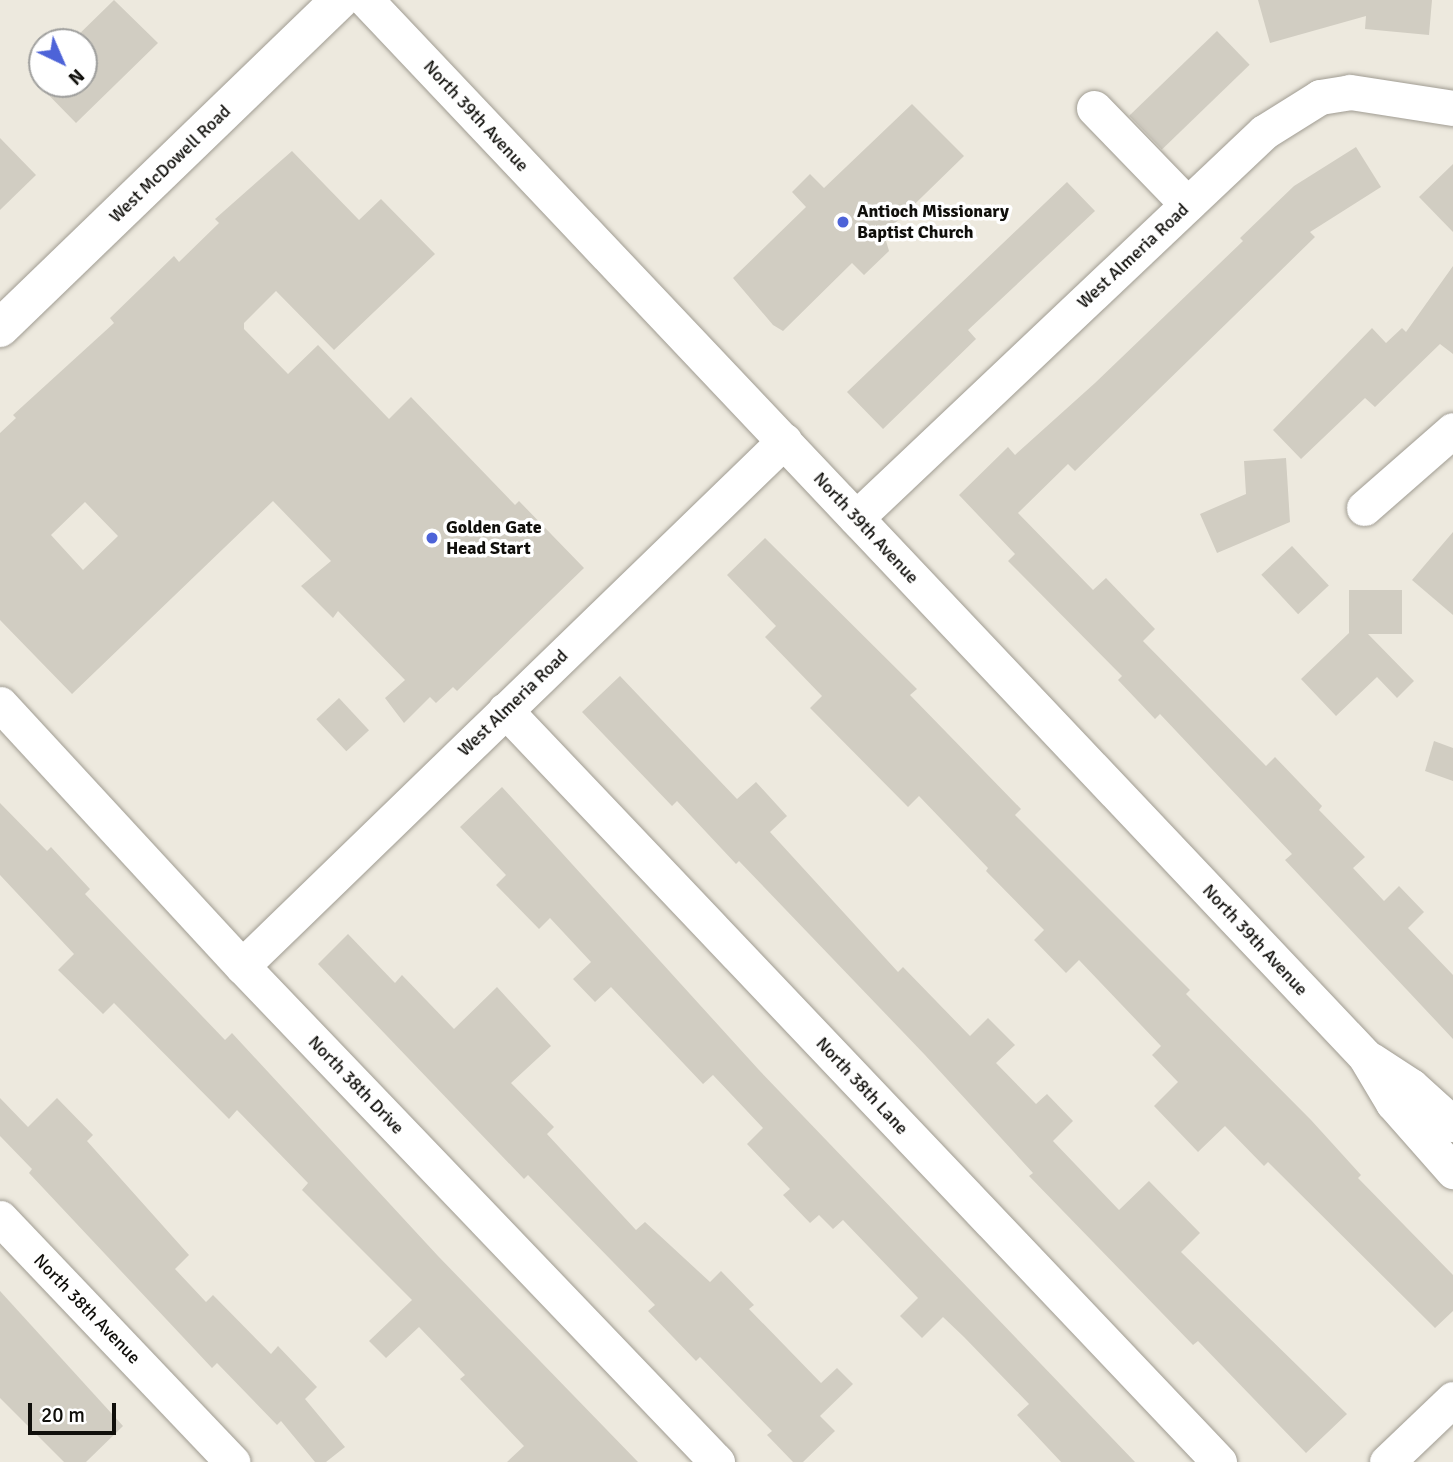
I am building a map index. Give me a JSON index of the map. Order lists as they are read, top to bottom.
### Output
{
  "streets": {
    "main road": ["West McDowell Road"],
    "street": [
      "North 39th Avenue",
      "West Almeria Road",
      "North 38th Drive",
      "North 38th Lane",
      "North 38th Avenue"
    ]
  },
  "crossings": [
    ["North 39th Avenue", "West Almeria Road"],
    ["West Almeria Road", "North 38th Drive"],
    ["West Almeria Road", "North 38th Lane"]
  ],
  "places": ["Antioch Missionary Baptist Church", "Golden Gate Head Start"],
  "scale_bar": "20 m",
  "north": "bottom right"
}
